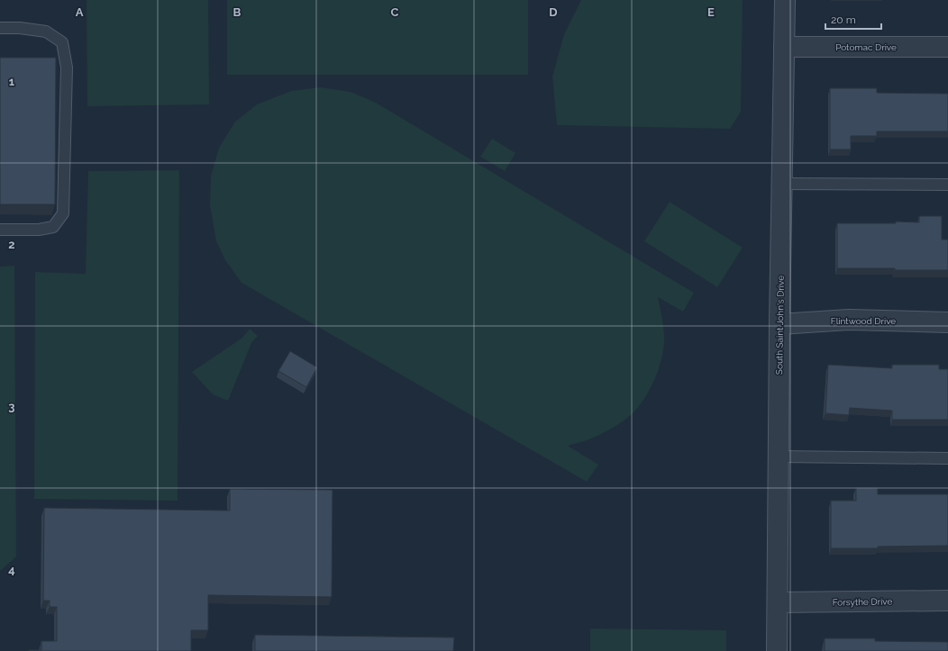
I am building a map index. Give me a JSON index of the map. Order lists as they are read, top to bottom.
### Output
{
  "streets": {
    "street": [
      "Potomac Drive",
      "Flintwood Drive",
      "South Saint John's Drive",
      "Forsythe Drive"
    ]
  },
  "crossings": [
    ["Potomac Drive", "South Saint John's Drive"],
    ["Flintwood Drive", "South Saint John's Drive"],
    ["South Saint John's Drive", "Forsythe Drive"]
  ],
  "scale_bar": "20 m",
  "grid": {
    "columns": [
      "A",
      "B",
      "C",
      "D",
      "E"
    ],
    "rows": [
      "1",
      "2",
      "3",
      "4"
    ]
  }
}
